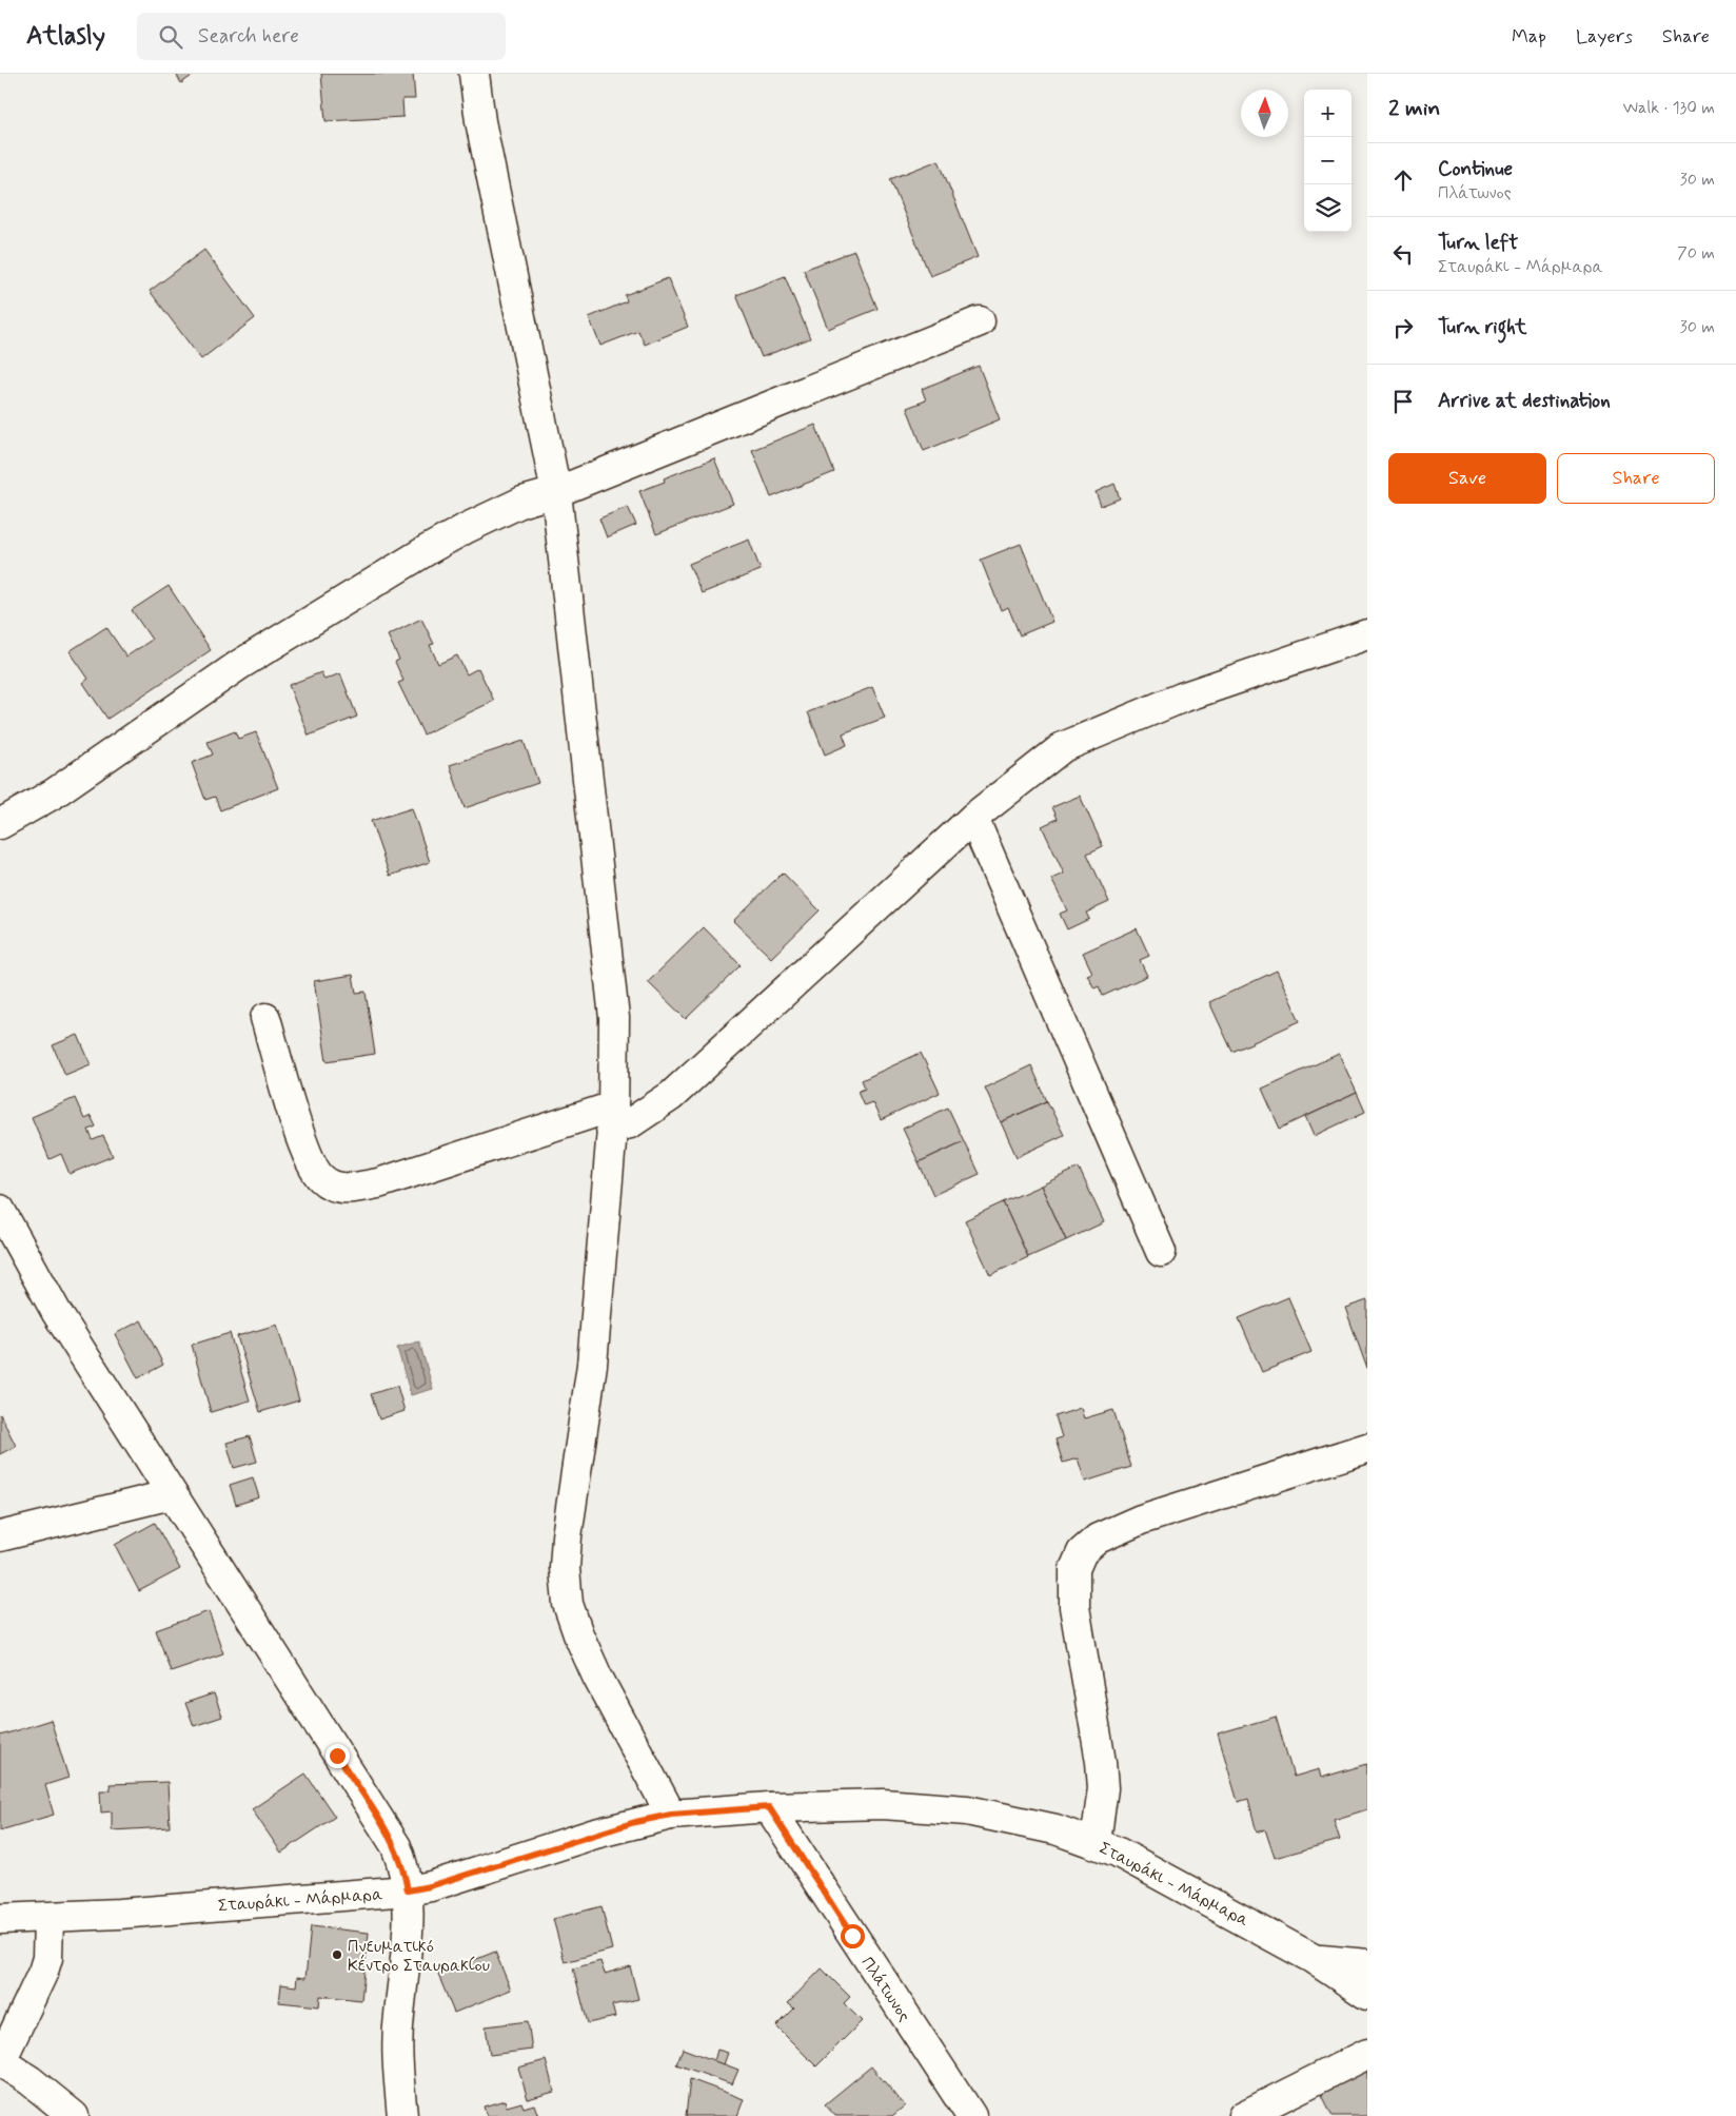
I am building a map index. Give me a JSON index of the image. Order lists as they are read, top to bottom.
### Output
{
  "streets": {
    "street": ["Σταυράκι - Μάρμαρα", "Πλάτωνος"]
  },
  "crossings": [
    ["Σταυράκι - Μάρμαρα", "Πλάτωνος"]
  ],
  "places": ["Πνευματικό Κέντρο Σταυρακίου"],
  "north": "top",
  "page": {
    "header": "Atlasly",
    "search": "Search here",
    "nav": ["Map", "Layers", "Share"],
    "heading": ["2 min", "Walk · 130 m"],
    "map_buttons": ["+", "−"],
    "list": [
      ["Continue", "Πλάτωνος", "30 m"],
      ["Turn left", "Σταυράκι - Μάρμαρα", "70 m"],
      ["Turn right", "30 m"],
      "Arrive at destination"
    ],
    "buttons": ["Save", "Share"]
  }
}
